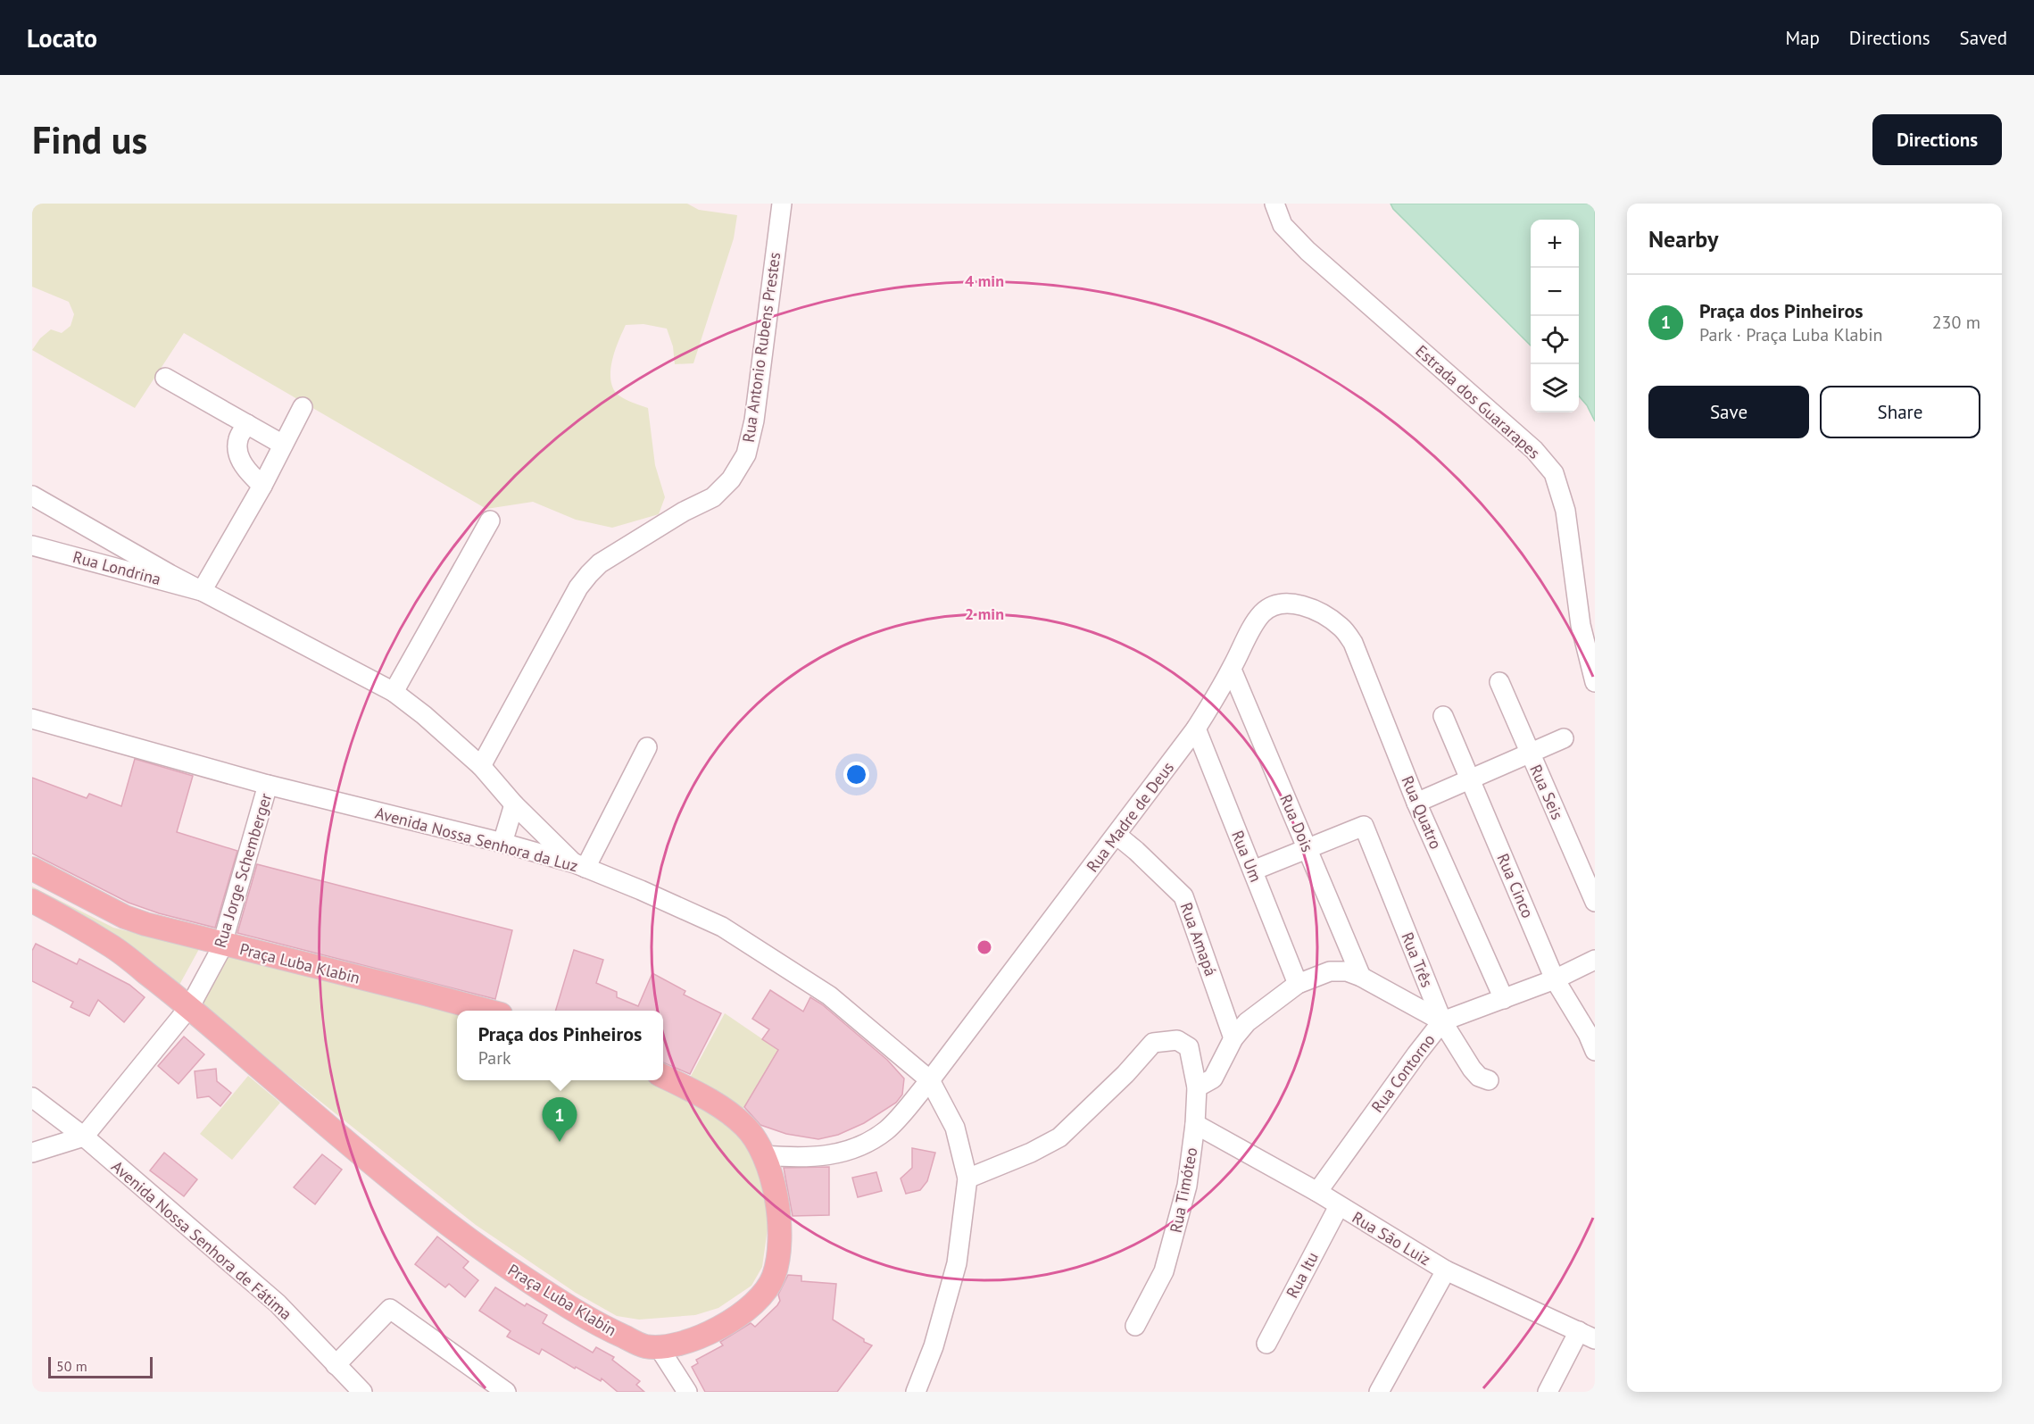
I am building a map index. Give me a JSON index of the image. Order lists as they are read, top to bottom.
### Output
{
  "streets": {
    "main road": ["Praça Luba Klabin"],
    "street": [
      "Rua Antonio Rubens Prestes",
      "Estrada dos Guararapes",
      "Rua Londrina",
      "Rua Seis",
      "Rua Quatro",
      "Rua Madre de Deus",
      "Rua Dois",
      "Avenida Nossa Senhora da Luz",
      "Rua Um",
      "Rua Jorge Schemberger",
      "Rua Cinco",
      "Rua Amapá",
      "Rua Três",
      "Rua Contorno",
      "Rua Timóteo",
      "Rua São Luiz",
      "Avenida Nossa Senhora de Fátima",
      "Rua Itu"
    ]
  },
  "crossings": [
    ["Rua Quatro", "Rua Madre de Deus"],
    ["Rua Madre de Deus", "Rua Dois"],
    ["Rua Madre de Deus", "Avenida Nossa Senhora da Luz"],
    ["Rua Madre de Deus", "Rua Um"],
    ["Rua Madre de Deus", "Rua Amapá"],
    ["Rua Madre de Deus", "Praça Luba Klabin"],
    ["Rua Dois", "Rua Três"],
    ["Rua Dois", "Rua Contorno"],
    ["Avenida Nossa Senhora da Luz", "Rua Jorge Schemberger"],
    ["Avenida Nossa Senhora da Luz", "Rua Timóteo"],
    ["Rua Um", "Rua Contorno"],
    ["Rua Jorge Schemberger", "Praça Luba Klabin"],
    ["Rua Jorge Schemberger", "Avenida Nossa Senhora de Fátima"],
    ["Rua Amapá", "Rua Contorno"],
    ["Rua Três", "Rua Contorno"],
    ["Rua Contorno", "Rua Timóteo"],
    ["Rua Contorno", "Rua São Luiz"],
    ["Rua Timóteo", "Rua São Luiz"],
    ["Rua São Luiz", "Rua Itu"]
  ],
  "scale_bar": "50 m",
  "page": {
    "header": "Locato",
    "nav": ["Map", "Directions", "Saved"],
    "buttons": [
      "Directions",
      ["Save", "Share"]
    ],
    "title": "Find us",
    "heading": "Nearby",
    "map_buttons": ["+", "−"],
    "list": [
      {
        "mark": "1",
        "name": "Praça dos Pinheiros",
        "note": "Park · Praça Luba Klabin",
        "value": "230 m"
      }
    ],
    "popup": ["Praça dos Pinheiros", "Park"],
    "pins": "1",
    "scale": "50 m"
  },
  "rings": ["4 min", "2 min"]
}
